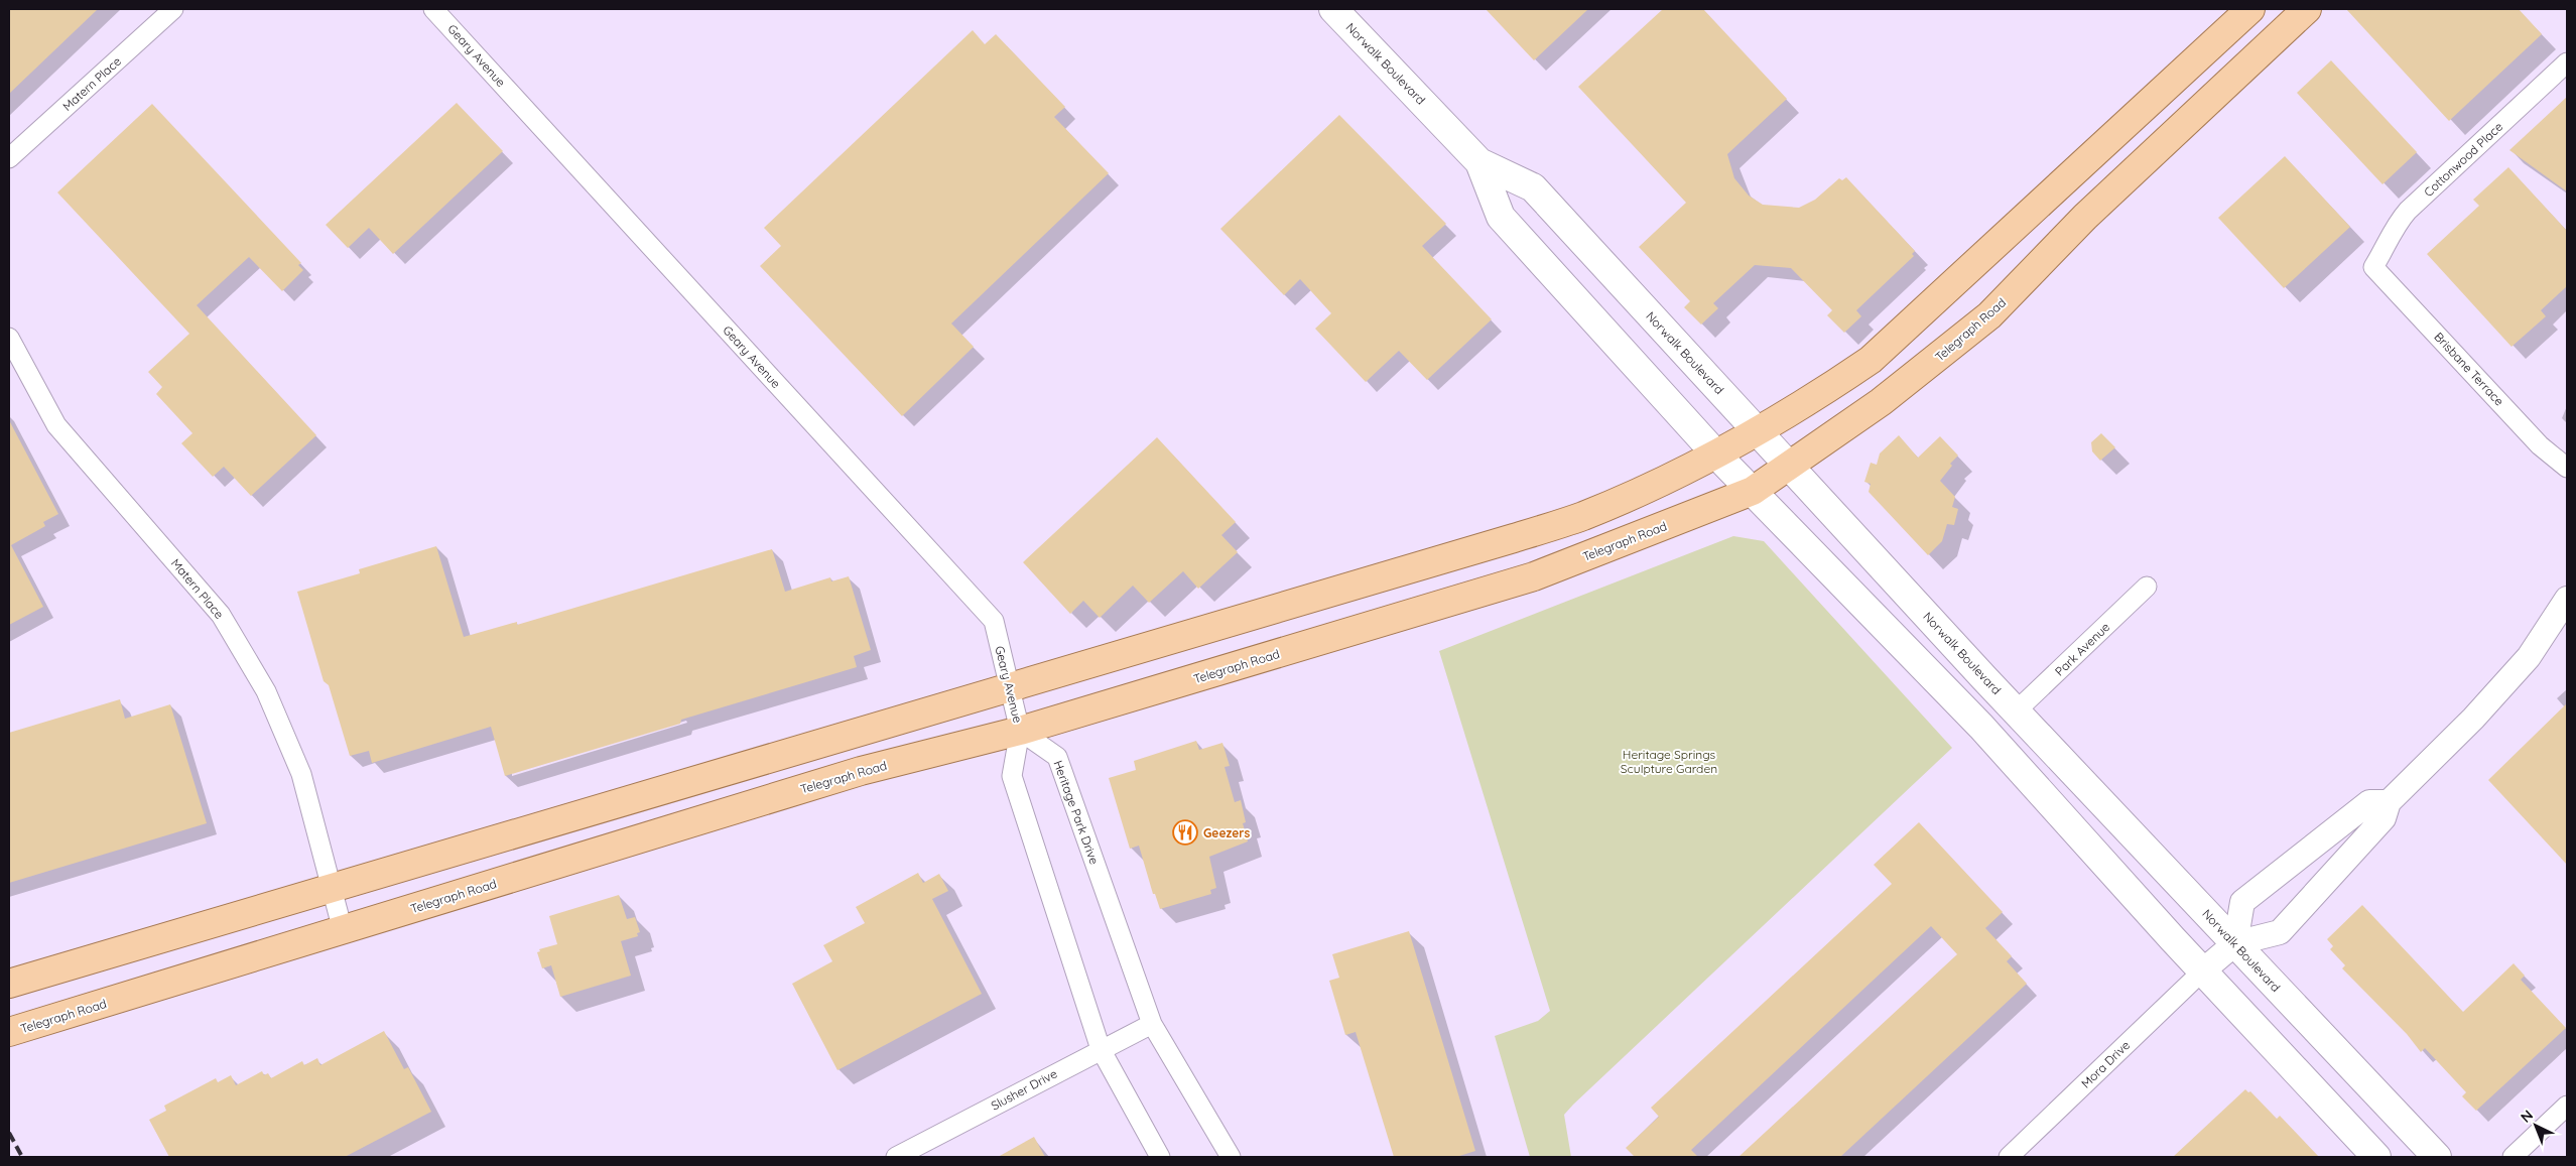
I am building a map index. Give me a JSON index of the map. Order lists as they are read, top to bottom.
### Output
{
  "streets": {
    "main road": ["Norwalk Boulevard", "Telegraph Road"],
    "street": [
      "Geary Avenue",
      "Matern Place",
      "Cottonwood Place",
      "Brisbane Terrace",
      "Park Avenue",
      "Heritage Park Drive",
      "Mora Drive",
      "Slusher Drive"
    ]
  },
  "crossings": [
    ["Geary Avenue", "Telegraph Road"],
    ["Geary Avenue", "Heritage Park Drive"],
    ["Norwalk Boulevard", "Telegraph Road"],
    ["Norwalk Boulevard", "Park Avenue"],
    ["Norwalk Boulevard", "Mora Drive"],
    ["Matern Place", "Telegraph Road"],
    ["Cottonwood Place", "Brisbane Terrace"],
    ["Telegraph Road", "Heritage Park Drive"],
    ["Heritage Park Drive", "Slusher Drive"]
  ],
  "parks": ["Heritage Springs Sculpture Garden"],
  "places": {
    "restaurant": ["Geezers"]
  },
  "north": "top left"
}
